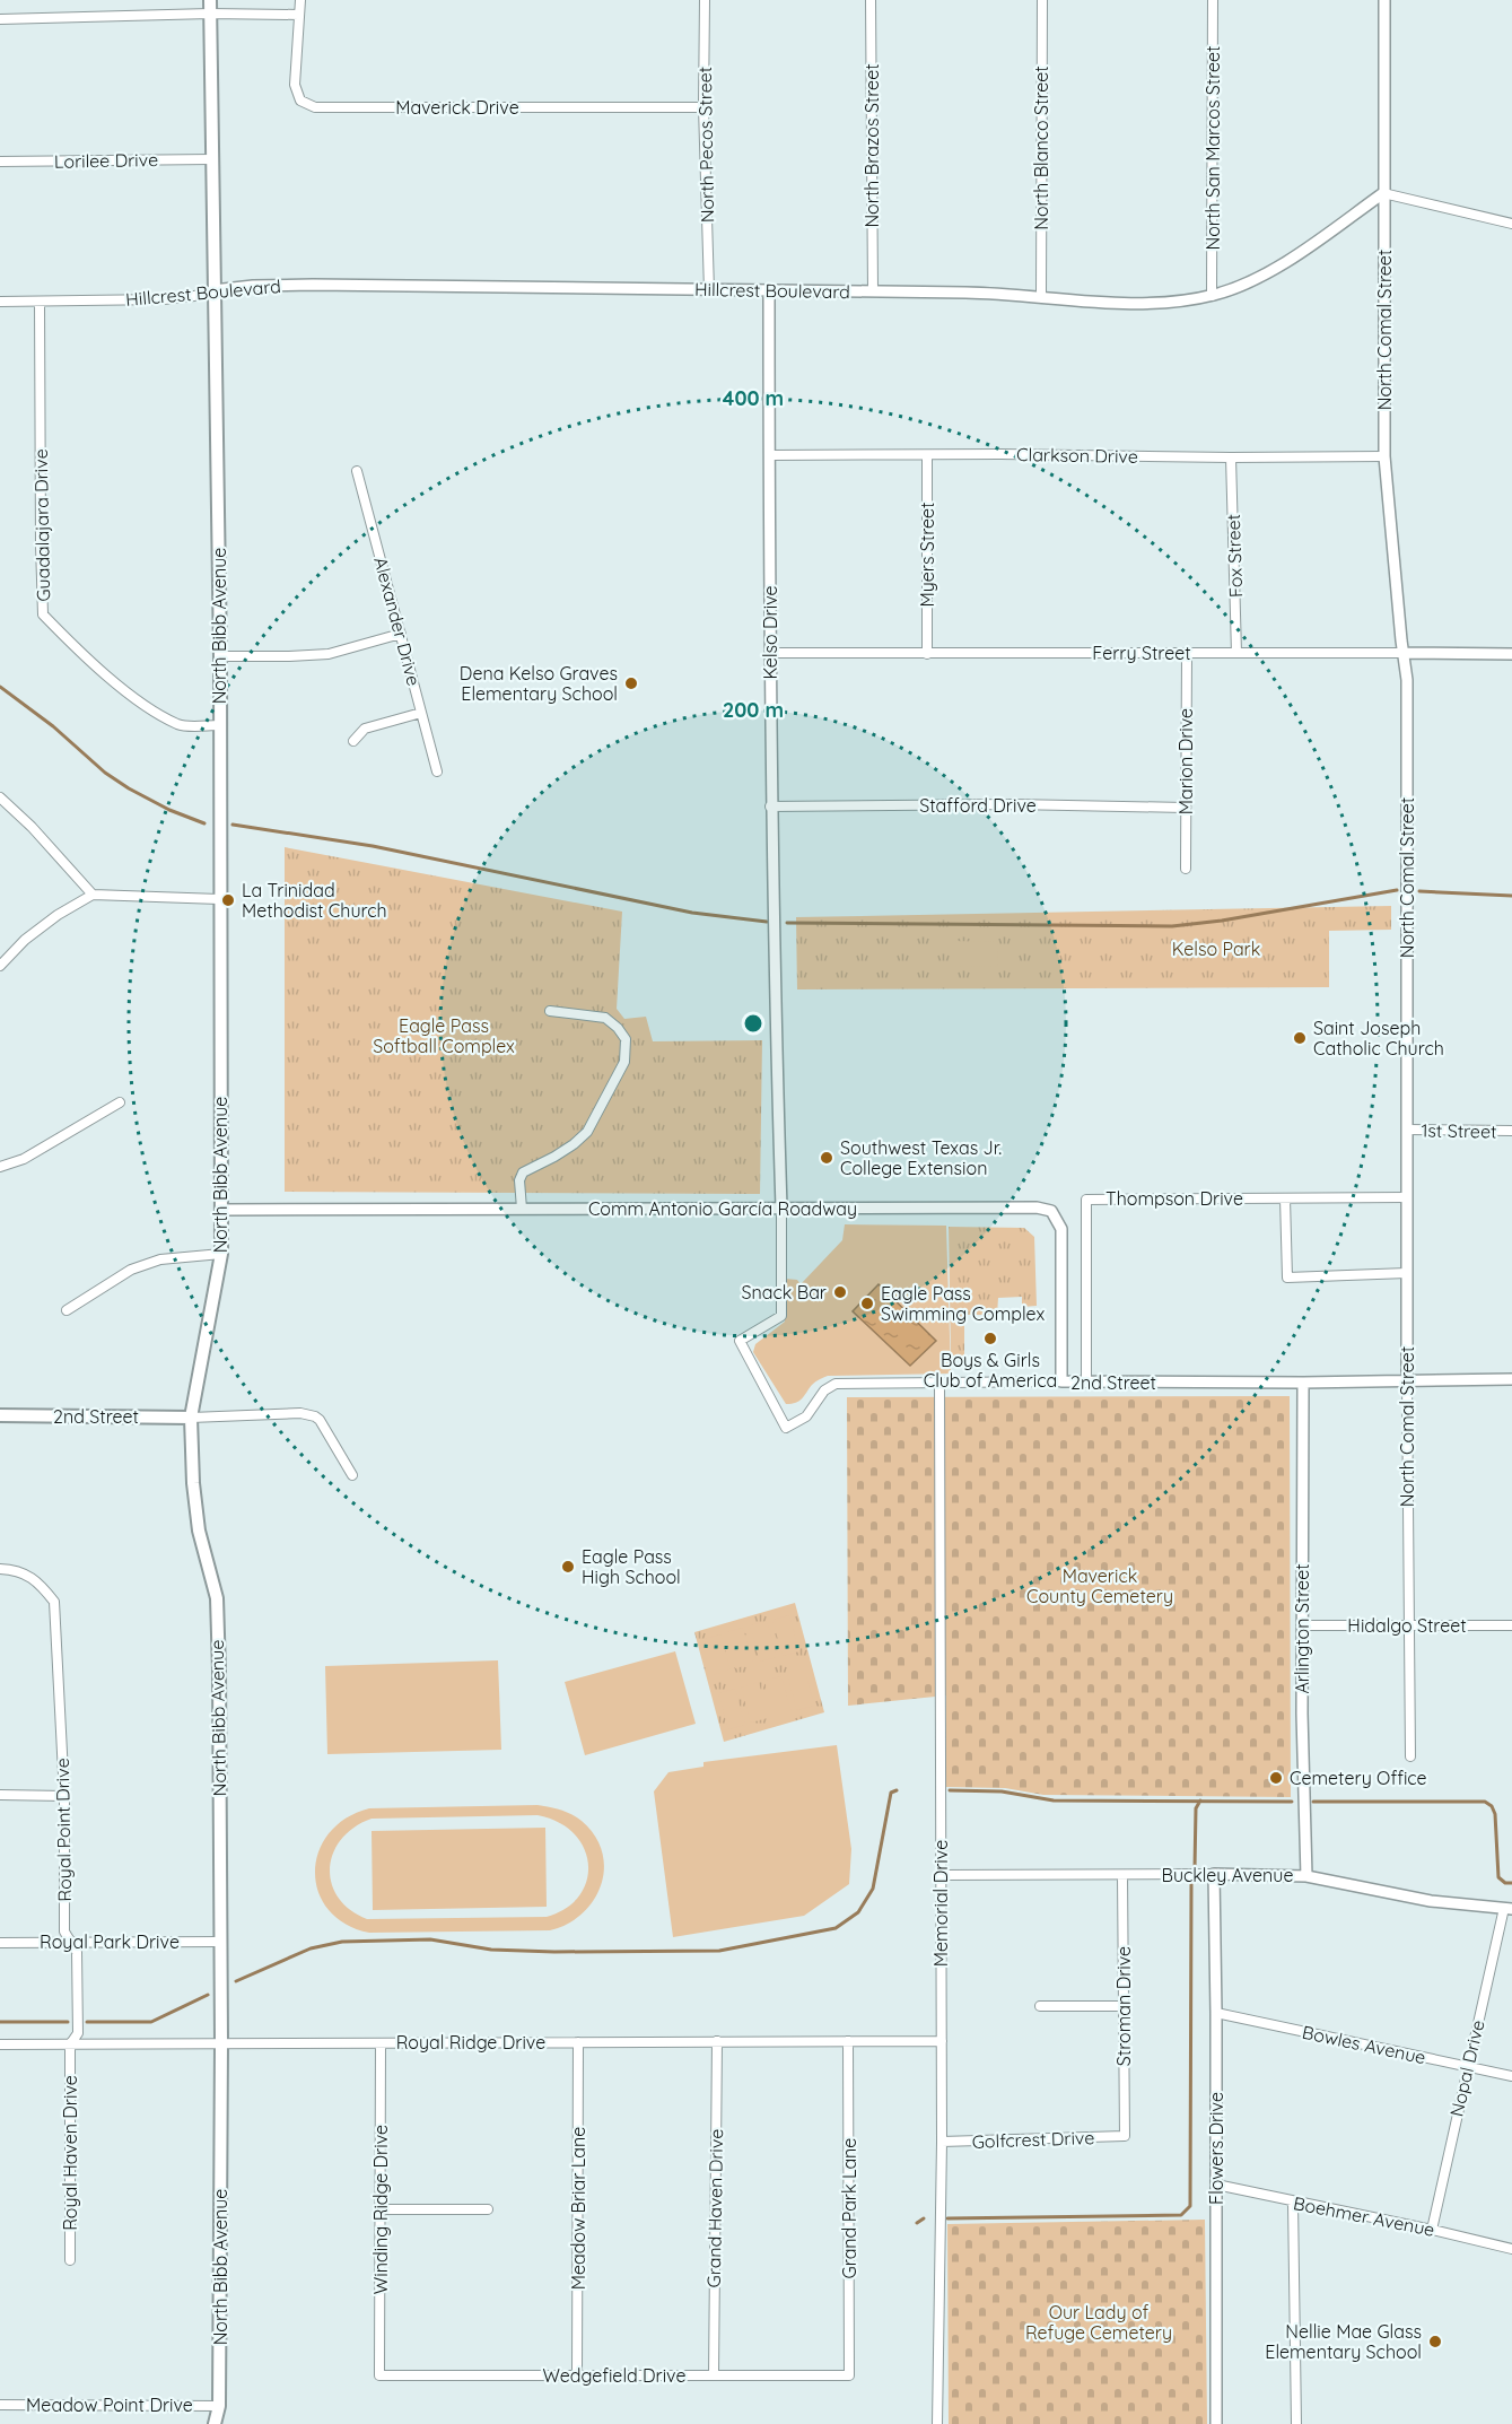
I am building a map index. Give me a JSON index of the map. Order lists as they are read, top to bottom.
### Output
{
  "streets": {
    "main road": ["North Bibb Avenue", "2nd Street"],
    "street": [
      "Maverick Drive",
      "North Pecos Street",
      "North Brazos Street",
      "North Blanco Street",
      "North San Marcos Street",
      "Lorilee Drive",
      "Hillcrest Boulevard",
      "North Comal Street",
      "Clarkson Drive",
      "Guadalajara Drive",
      "Myers Street",
      "Fox Street",
      "Alexander Drive",
      "Kelso Drive",
      "Ferry Street",
      "Marion Drive",
      "Stafford Drive",
      "1st Street",
      "Thompson Drive",
      "Comm Antonio García Roadway",
      "Hidalgo Street",
      "Arlington Street",
      "Royal Point Drive",
      "Buckley Avenue",
      "Memorial Drive",
      "Royal Park Drive",
      "Stroman Drive",
      "Royal Ridge Drive",
      "Bowles Avenue",
      "Nopal Drive",
      "Golfcrest Drive",
      "Flowers Drive",
      "Royal Haven Drive",
      "Meadow Briar Lane",
      "Grand Haven Drive",
      "Grand Park Lane",
      "Winding Ridge Drive",
      "Boehmer Avenue",
      "Wedgefield Drive",
      "Meadow Point Drive"
    ]
  },
  "crossings": [
    ["Maverick Drive", "North Pecos Street"],
    ["North Pecos Street", "Hillcrest Boulevard"],
    ["North Brazos Street", "Hillcrest Boulevard"],
    ["North Blanco Street", "Hillcrest Boulevard"],
    ["North San Marcos Street", "Hillcrest Boulevard"],
    ["Lorilee Drive", "North Bibb Avenue"],
    ["Hillcrest Boulevard", "North Comal Street"],
    ["Hillcrest Boulevard", "Guadalajara Drive"],
    ["Hillcrest Boulevard", "North Bibb Avenue"],
    ["Hillcrest Boulevard", "Kelso Drive"],
    ["North Comal Street", "Clarkson Drive"],
    ["North Comal Street", "Ferry Street"],
    ["North Comal Street", "1st Street"],
    ["North Comal Street", "Thompson Drive"],
    ["North Comal Street", "2nd Street"],
    ["North Comal Street", "Hidalgo Street"],
    ["Clarkson Drive", "Myers Street"],
    ["Clarkson Drive", "Fox Street"],
    ["Clarkson Drive", "Kelso Drive"],
    ["Guadalajara Drive", "North Bibb Avenue"],
    ["Myers Street", "Ferry Street"],
    ["Fox Street", "Ferry Street"],
    ["North Bibb Avenue", "Comm Antonio García Roadway"],
    ["North Bibb Avenue", "2nd Street"],
    ["North Bibb Avenue", "Royal Park Drive"],
    ["North Bibb Avenue", "Royal Ridge Drive"],
    ["North Bibb Avenue", "Meadow Point Drive"],
    ["Kelso Drive", "Ferry Street"],
    ["Kelso Drive", "Stafford Drive"],
    ["Kelso Drive", "Comm Antonio García Roadway"],
    ["Kelso Drive", "2nd Street"],
    ["Ferry Street", "Marion Drive"],
    ["Marion Drive", "Stafford Drive"],
    ["Thompson Drive", "2nd Street"],
    ["Comm Antonio García Roadway", "2nd Street"],
    ["2nd Street", "Arlington Street"],
    ["2nd Street", "Memorial Drive"],
    ["Hidalgo Street", "Arlington Street"],
    ["Arlington Street", "Buckley Avenue"],
    ["Royal Point Drive", "Royal Park Drive"],
    ["Royal Point Drive", "Royal Ridge Drive"],
    ["Royal Point Drive", "Royal Haven Drive"],
    ["Buckley Avenue", "Memorial Drive"],
    ["Buckley Avenue", "Stroman Drive"],
    ["Buckley Avenue", "Nopal Drive"],
    ["Buckley Avenue", "Flowers Drive"],
    ["Memorial Drive", "Royal Ridge Drive"],
    ["Memorial Drive", "Golfcrest Drive"],
    ["Stroman Drive", "Golfcrest Drive"],
    ["Royal Ridge Drive", "Royal Haven Drive"],
    ["Royal Ridge Drive", "Meadow Briar Lane"],
    ["Royal Ridge Drive", "Grand Haven Drive"],
    ["Royal Ridge Drive", "Grand Park Lane"],
    ["Royal Ridge Drive", "Winding Ridge Drive"],
    ["Bowles Avenue", "Nopal Drive"],
    ["Bowles Avenue", "Flowers Drive"],
    ["Nopal Drive", "Boehmer Avenue"],
    ["Flowers Drive", "Boehmer Avenue"],
    ["Meadow Briar Lane", "Wedgefield Drive"],
    ["Grand Haven Drive", "Wedgefield Drive"],
    ["Grand Park Lane", "Wedgefield Drive"],
    ["Winding Ridge Drive", "Wedgefield Drive"]
  ],
  "parks": [
    "Kelso Park",
    "Eagle Pass Softball Complex",
    "Maverick County Cemetery",
    "Our Lady of Refuge Cemetery"
  ],
  "places": [
    "Dena Kelso Graves Elementary School",
    "La Trinidad Methodist Church",
    "Saint Joseph Catholic Church",
    "Southwest Texas Jr. College Extension",
    "Snack Bar",
    "Eagle Pass Swimming Complex",
    "Boys & Girls Club of America",
    "Eagle Pass High School",
    "Cemetery Office",
    "Nellie Mae Glass Elementary School"
  ],
  "rings": ["400 m", "200 m"]
}
